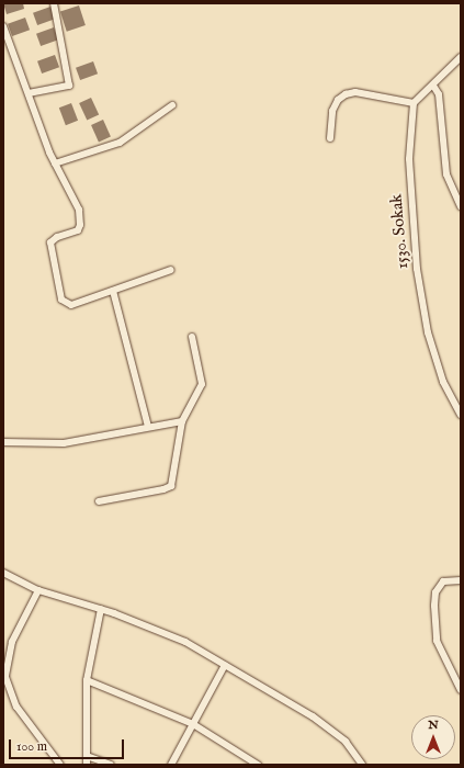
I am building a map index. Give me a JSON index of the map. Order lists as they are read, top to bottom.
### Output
{
  "streets": {
    "street": ["1530. Sokak"]
  },
  "scale_bar": "100 m",
  "north": "top"
}
